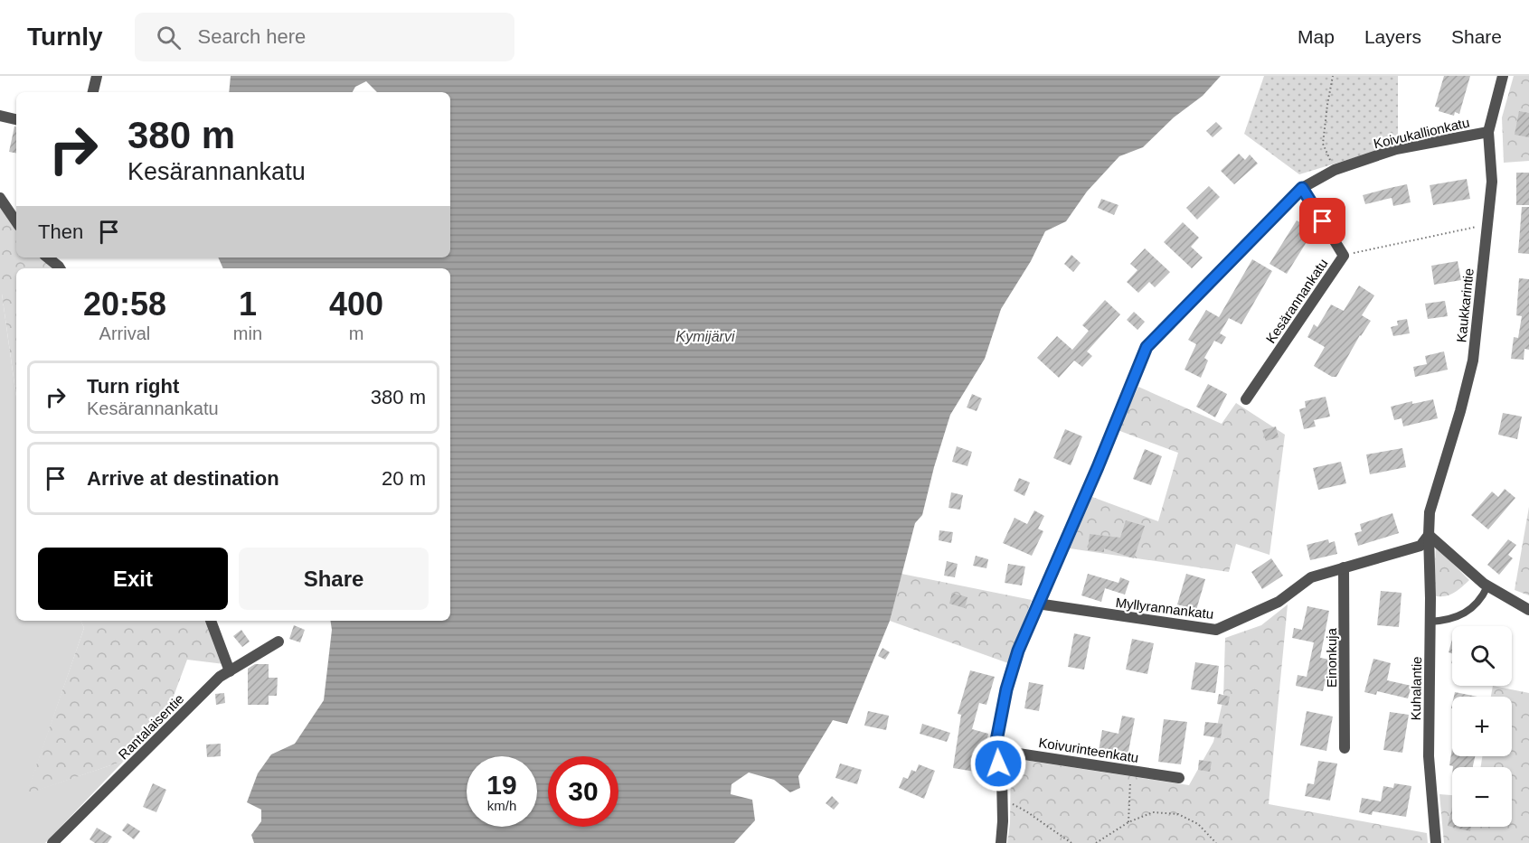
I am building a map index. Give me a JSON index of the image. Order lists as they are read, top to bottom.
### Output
{
  "streets": {
    "street": [
      "Koivukallionkatu",
      "Kesärannankatu",
      "Kaukkarintie",
      "Myllyrannankatu",
      "Einonkuja",
      "Kuhalantie",
      "Rantalaisentie",
      "Koivurinteenkatu"
    ]
  },
  "crossings": [
    ["Koivukallionkatu", "Kesärannankatu"],
    ["Koivukallionkatu", "Kaukkarintie"],
    ["Koivukallionkatu", "Myllyrannankatu"],
    ["Koivukallionkatu", "Koivurinteenkatu"],
    ["Kaukkarintie", "Myllyrannankatu"],
    ["Kaukkarintie", "Kuhalantie"],
    ["Myllyrannankatu", "Einonkuja"],
    ["Myllyrannankatu", "Kuhalantie"]
  ],
  "water": ["Kymijärvi"],
  "page": {
    "header": "Turnly",
    "search": "Search here",
    "nav": ["Map", "Layers", "Share"],
    "turn": ["380 m", "Kesärannankatu"],
    "then": "Then",
    "eta": [
      "20:58",
      "Arrival",
      "1",
      "min",
      "400",
      "m"
    ],
    "list": [
      {
        "name": "Turn right",
        "note": "Kesärannankatu",
        "value": "380 m"
      },
      {
        "name": "Arrive at destination",
        "value": "20 m"
      }
    ],
    "buttons": ["Exit", "Share"],
    "map_buttons": ["+", "−"],
    "speed": "19 km/h",
    "limit": "30"
  }
}
